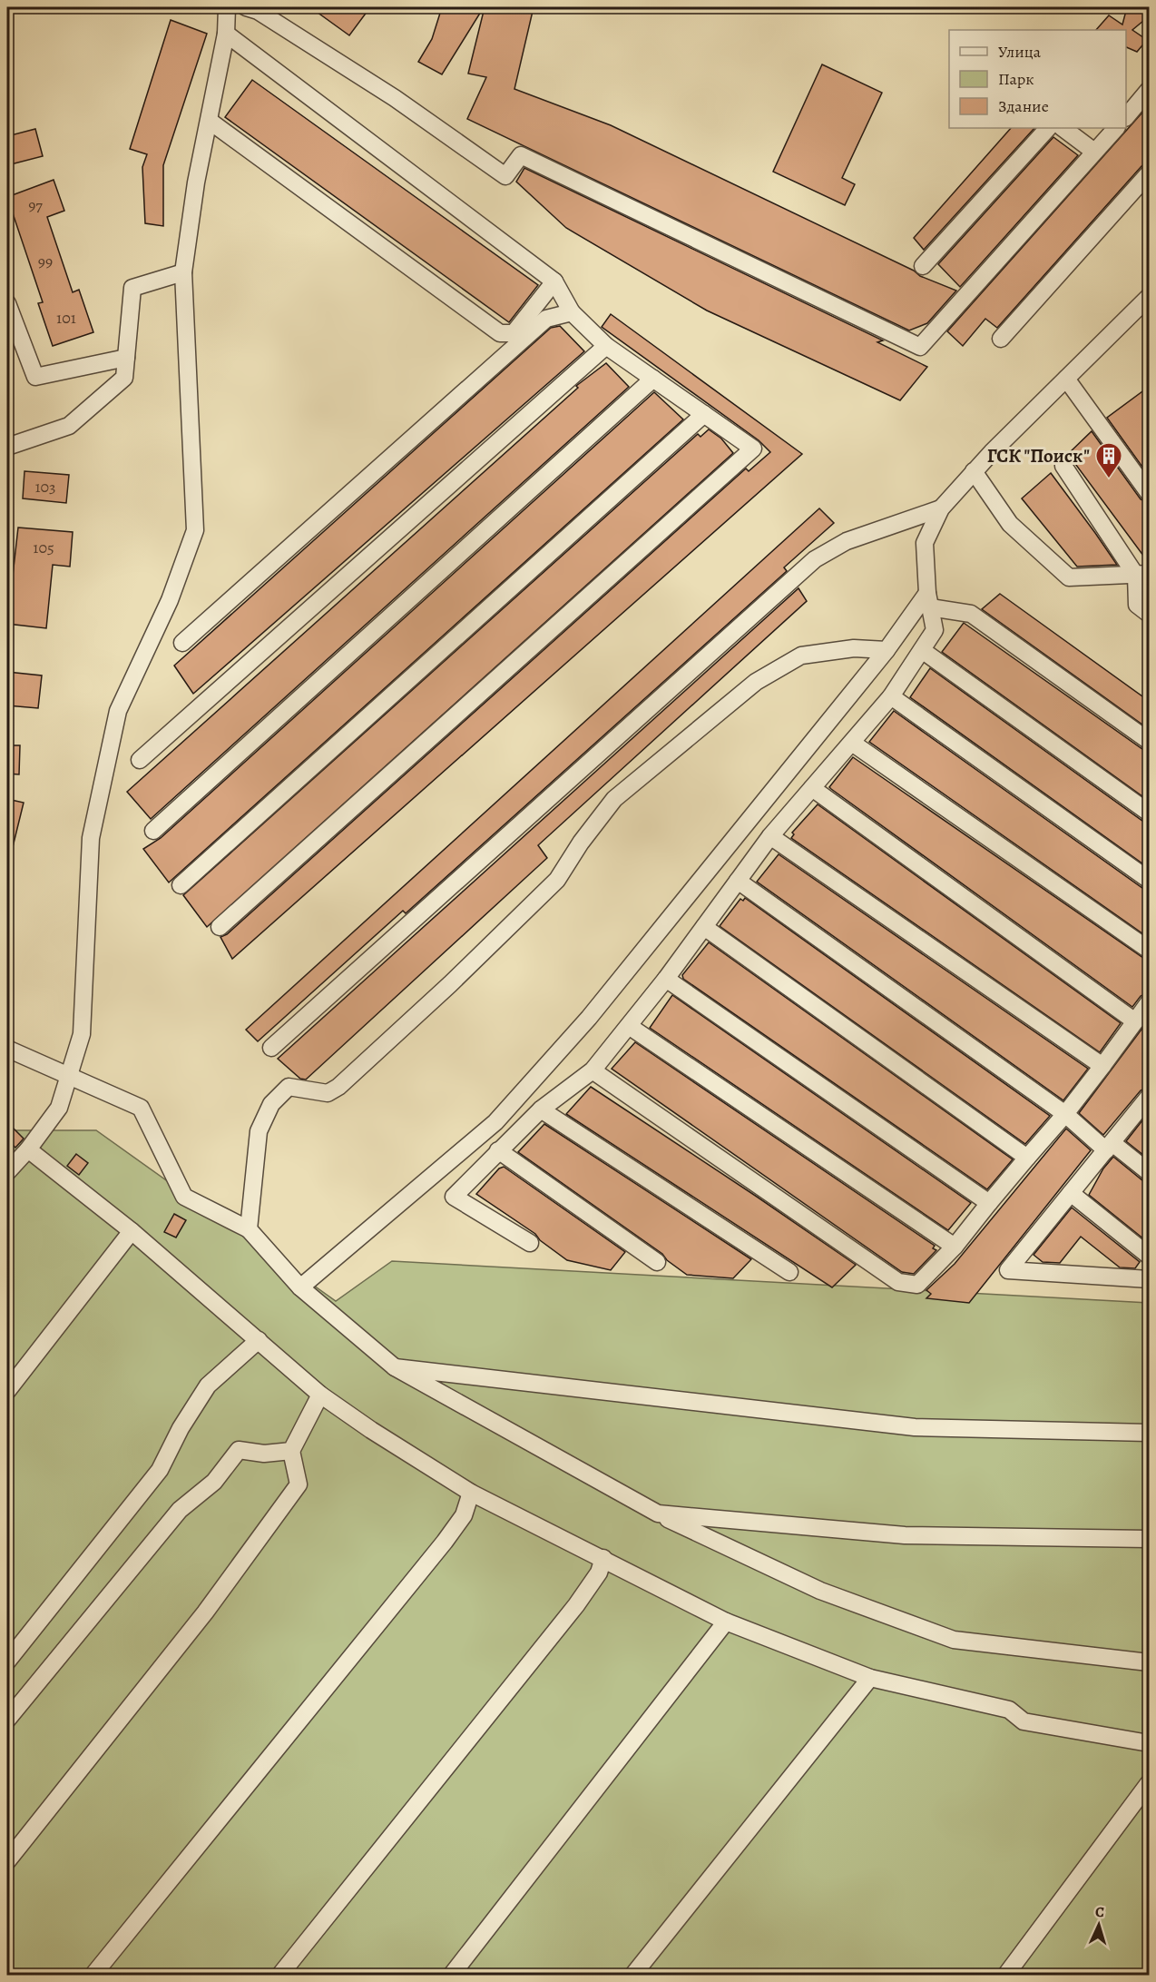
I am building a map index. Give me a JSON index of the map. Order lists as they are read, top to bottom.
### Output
{
  "places": {
    "building": ["ГСК \"Поиск\""]
  },
  "house_numbers": [
    "97",
    "99",
    "101",
    "103",
    "105"
  ],
  "legend": ["Улица", "Парк", "Здание"],
  "north": "top"
}
